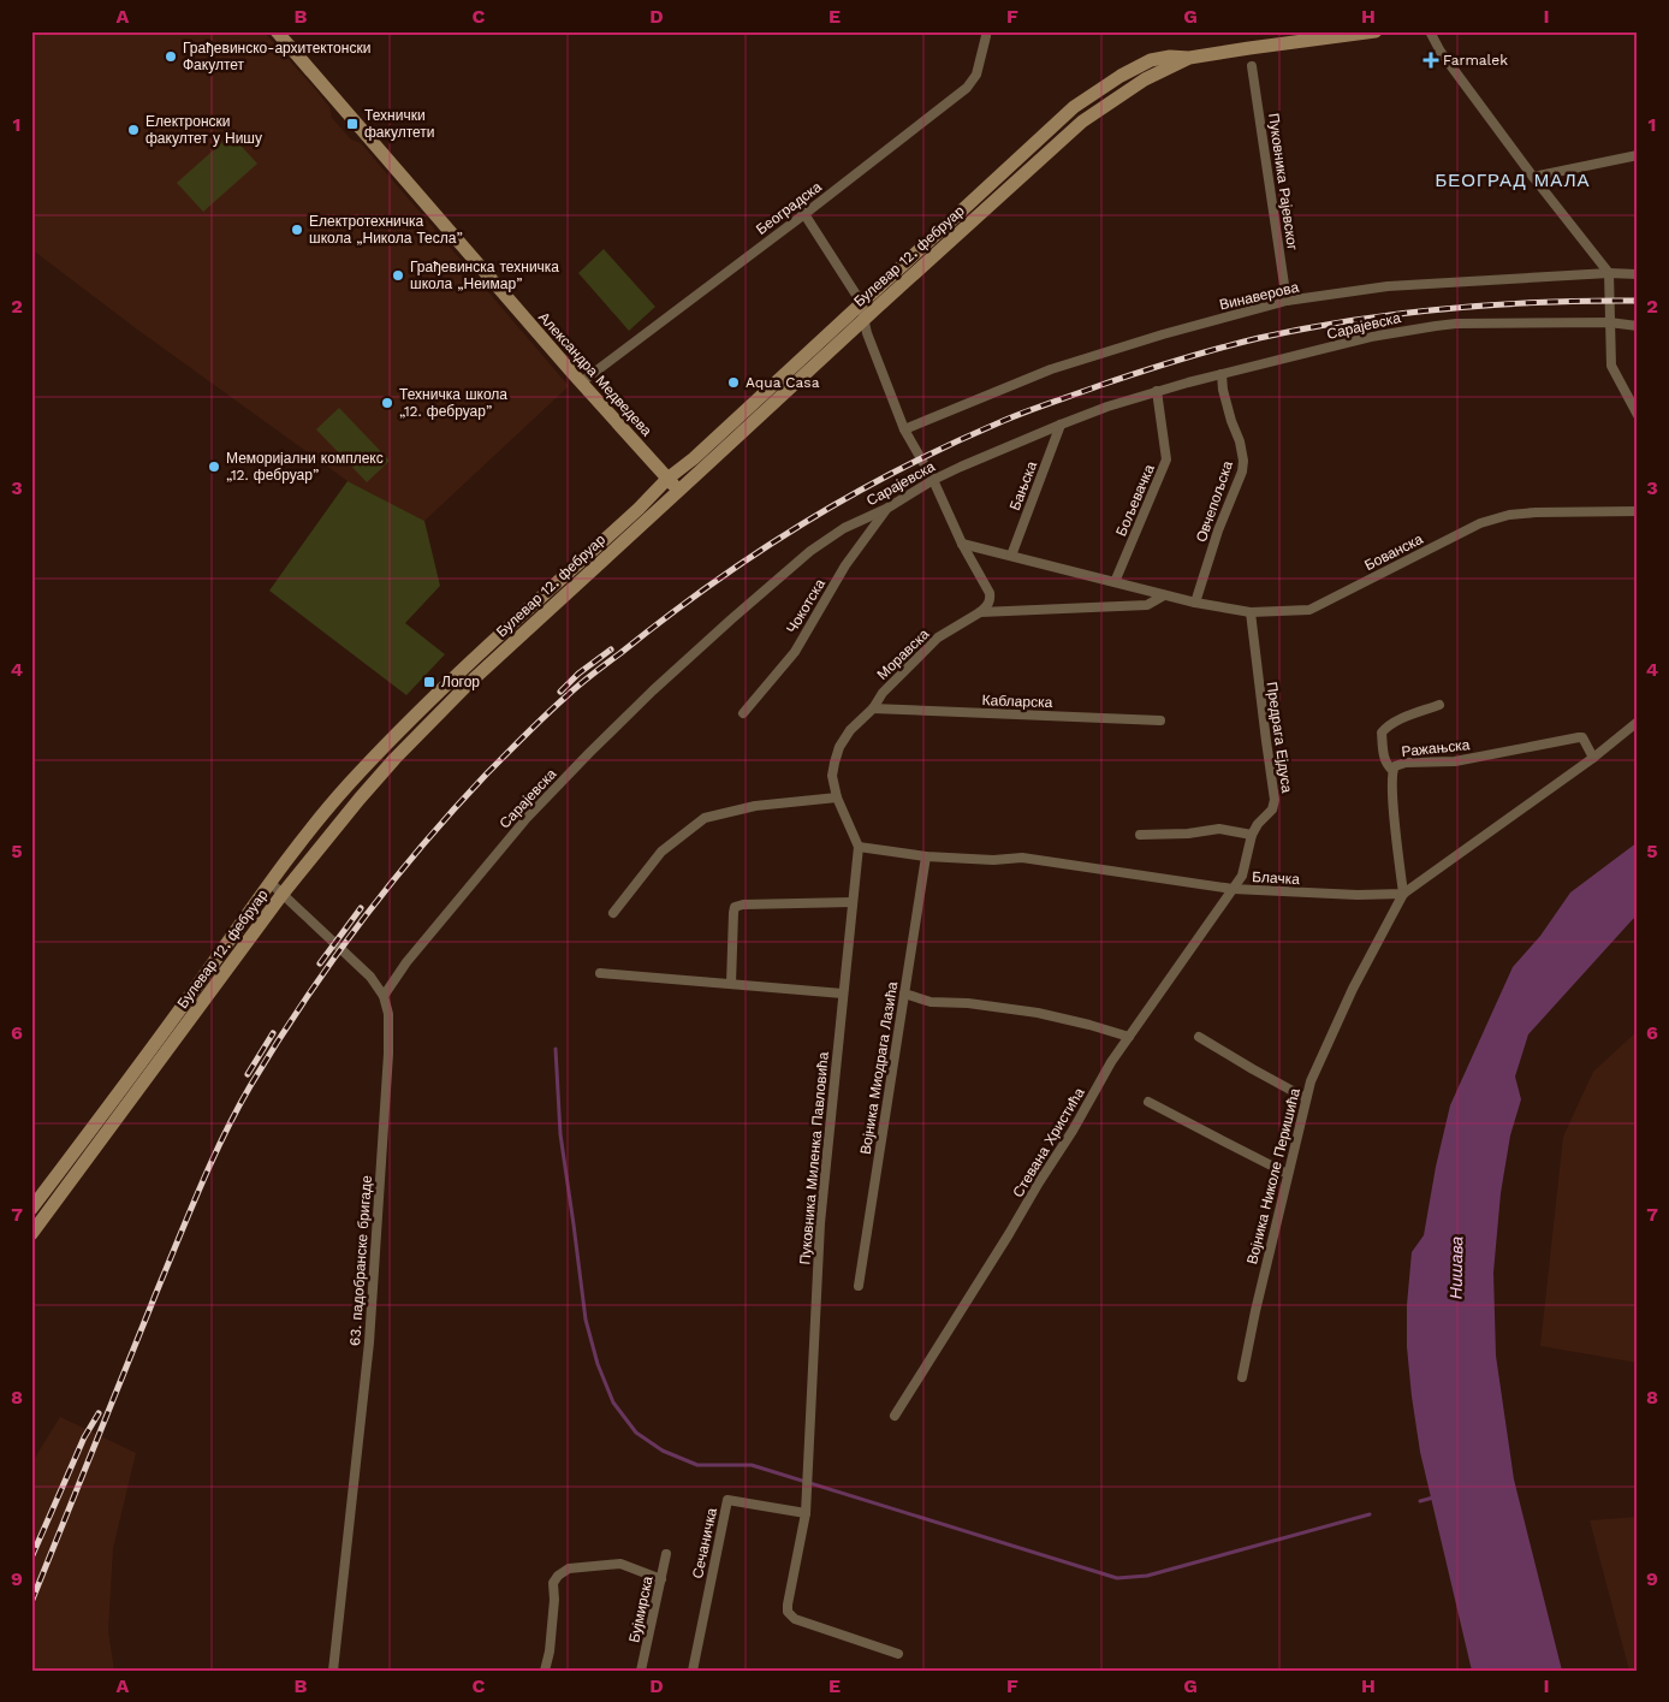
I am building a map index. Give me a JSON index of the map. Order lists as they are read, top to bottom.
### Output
{
  "streets": {
    "main road": ["Булевар 12. фебруар", "Александра Медведева"],
    "street": [
      "Пуковника Рајевског",
      "Београдска",
      "Винаверова",
      "Сарајевска",
      "Бањска",
      "Бољевачка",
      "Овчепољска",
      "Бованска",
      "Чокотска",
      "Моравска",
      "Кабларска",
      "Предрага Ејдуса",
      "Ражањска",
      "Блачка",
      "Војника Миодрага Лазића",
      "Стевана Христића",
      "Пуковника Миленка Павловића",
      "Војника Николе Перишића",
      "63. падобранске бригаде",
      "Сечаничка",
      "Бујмирска"
    ]
  },
  "crossings": [
    ["Пуковника Рајевског", "Винаверова"],
    ["Београдска", "Александра Медведева"],
    ["Булевар 12. фебруар", "Александра Медведева"],
    ["Булевар 12. фебруар", "63. падобранске бригаде"],
    ["Сарајевска", "Бањска"],
    ["Сарајевска", "Бољевачка"],
    ["Сарајевска", "Овчепољска"],
    ["Сарајевска", "Чокотска"],
    ["Сарајевска", "63. падобранске бригаде"],
    ["Бањска", "Бованска"],
    ["Бољевачка", "Бованска"],
    ["Овчепољска", "Бованска"],
    ["Бованска", "Предрага Ејдуса"],
    ["Моравска", "Кабларска"],
    ["Моравска", "Блачка"],
    ["Моравска", "Пуковника Миленка Павловића"],
    ["Предрага Ејдуса", "Блачка"],
    ["Предрага Ејдуса", "Стевана Христића"],
    ["Ражањска", "Блачка"],
    ["Ражањска", "Војника Николе Перишића"],
    ["Блачка", "Војника Миодрага Лазића"],
    ["Блачка", "Стевана Христића"],
    ["Блачка", "Пуковника Миленка Павловића"],
    ["Блачка", "Војника Николе Перишића"],
    ["Пуковника Миленка Павловића", "Сечаничка"]
  ],
  "districts": ["БЕОГРАД МАЛА"],
  "water": ["Нишава"],
  "places": {
    "other": [
      "Грађевинско-архитектонски Факултет",
      "Електронски факултет у Нишу",
      "Електротехничка школа „Никола Тесла”",
      "Грађевинска техничка школа „Неимар”",
      "Aqua Casa",
      "Техничка школа „12. фебруар”",
      "Меморијални комплекс „12. фебруар”"
    ],
    "health": ["Farmalek"],
    "transit": ["Технички факултети", "Логор"]
  },
  "grid": {
    "columns": [
      "A",
      "B",
      "C",
      "D",
      "E",
      "F",
      "G",
      "H",
      "I"
    ],
    "rows": [
      "1",
      "2",
      "3",
      "4",
      "5",
      "6",
      "7",
      "8",
      "9"
    ]
  }
}
